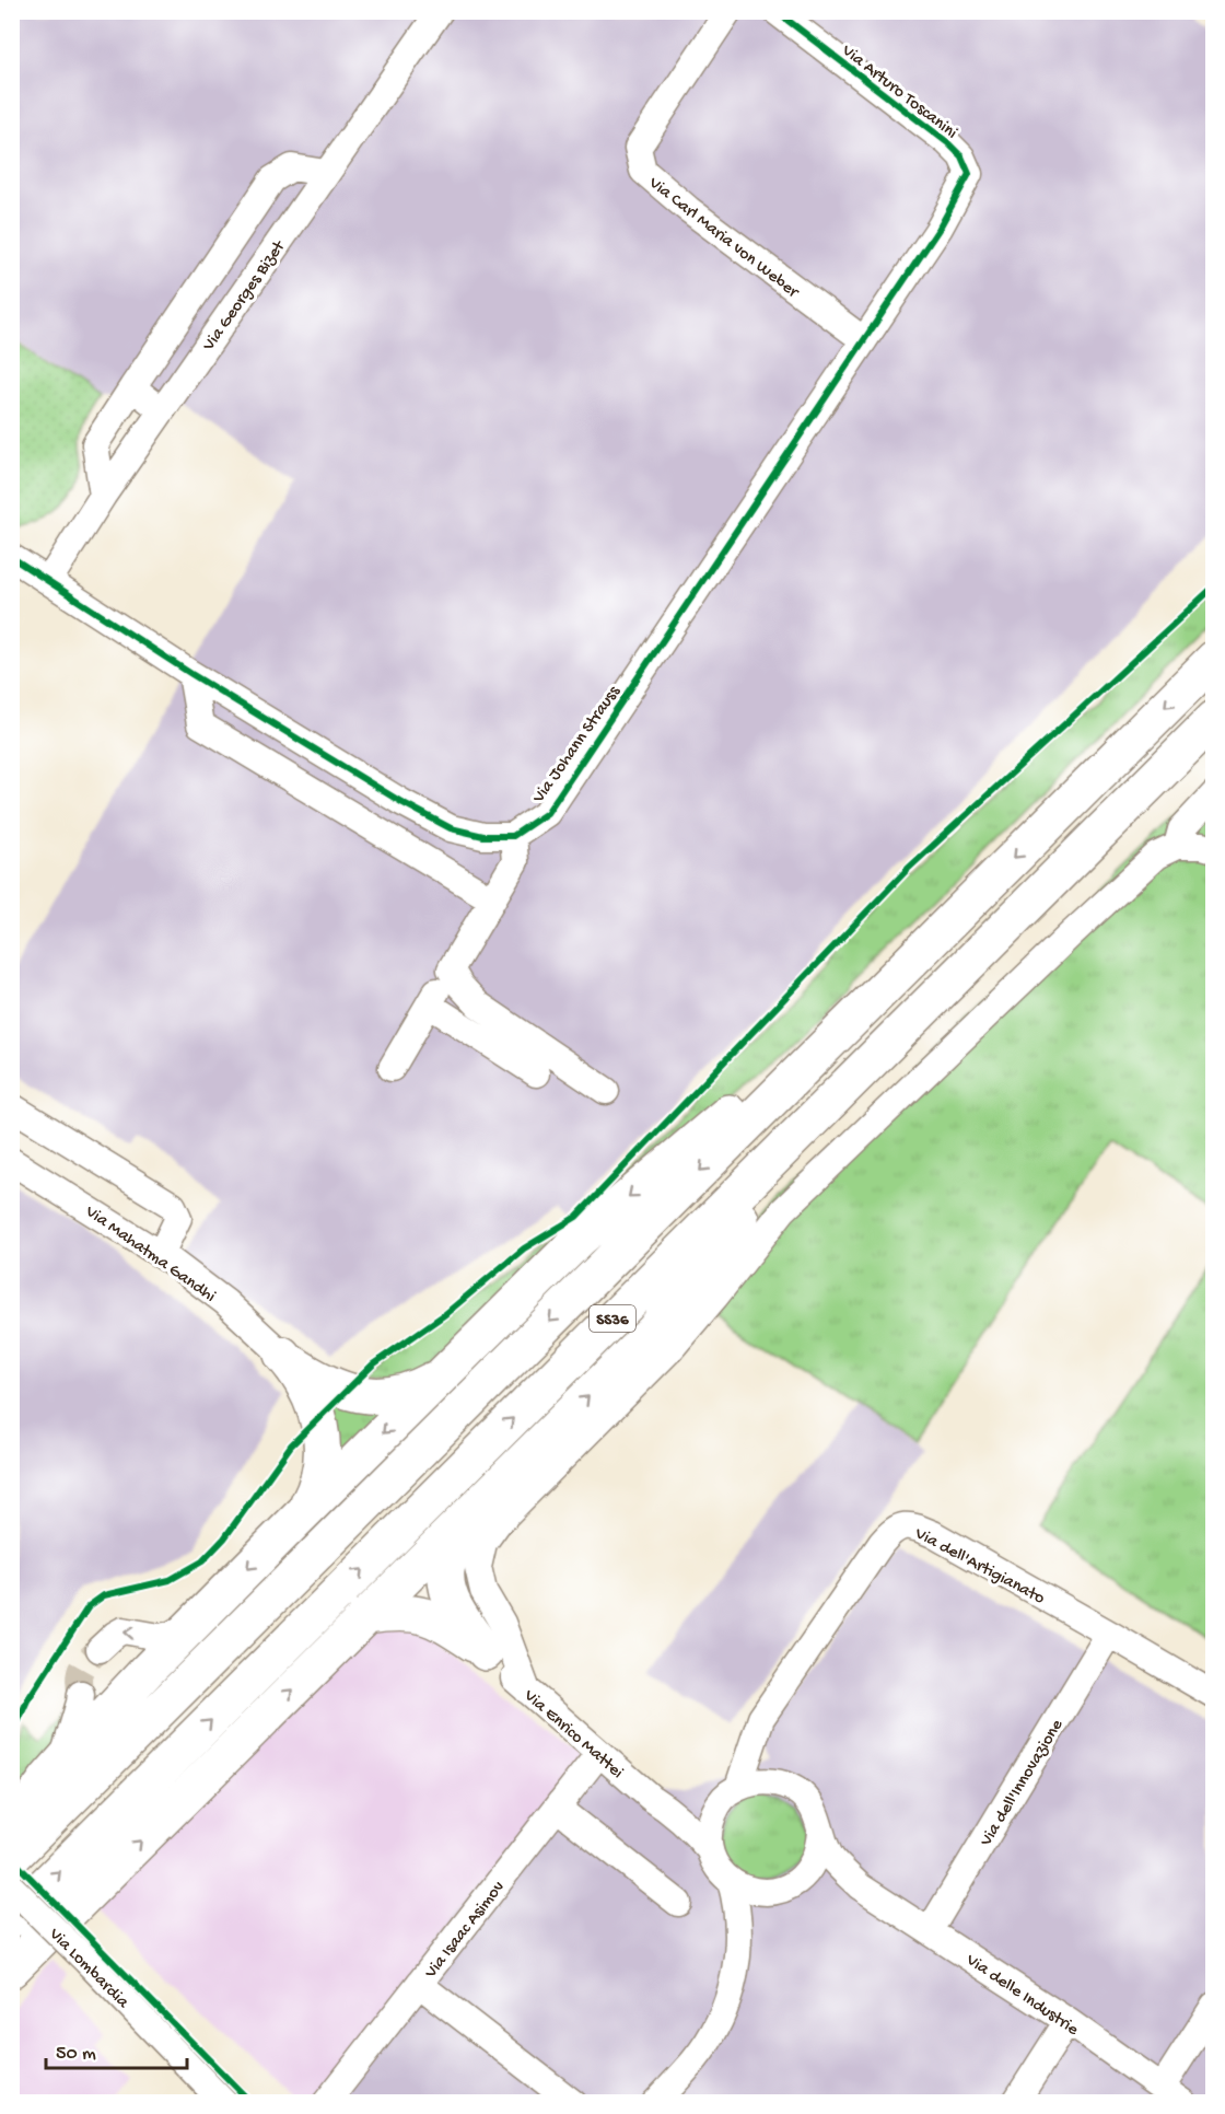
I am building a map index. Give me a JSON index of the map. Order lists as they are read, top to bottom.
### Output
{
  "streets": {
    "highway": ["SS36"],
    "street": [
      "Via Arturo Toscanini",
      "Via Carl Maria von Weber",
      "Via Georges Bizet",
      "Via Johann Strauss",
      "Via Mahatma Gandhi",
      "Via dell'Artigianato",
      "Via Enrico Mattei",
      "Via dell'Innovazione",
      "Via Isaac Asimov",
      "Via Lombardia",
      "Via delle Industrie"
    ]
  },
  "crossings": [
    ["Via Arturo Toscanini", "Via Carl Maria von Weber"],
    ["Via Arturo Toscanini", "Via Johann Strauss"],
    ["Via Carl Maria von Weber", "Via Johann Strauss"],
    ["Via dell'Artigianato", "Via Enrico Mattei"],
    ["Via dell'Artigianato", "Via dell'Innovazione"],
    ["Via dell'Artigianato", "Via delle Industrie"],
    ["Via Enrico Mattei", "Via Isaac Asimov"],
    ["Via Enrico Mattei", "Via delle Industrie"],
    ["Via dell'Innovazione", "Via delle Industrie"]
  ],
  "scale_bar": "50 m"
}
